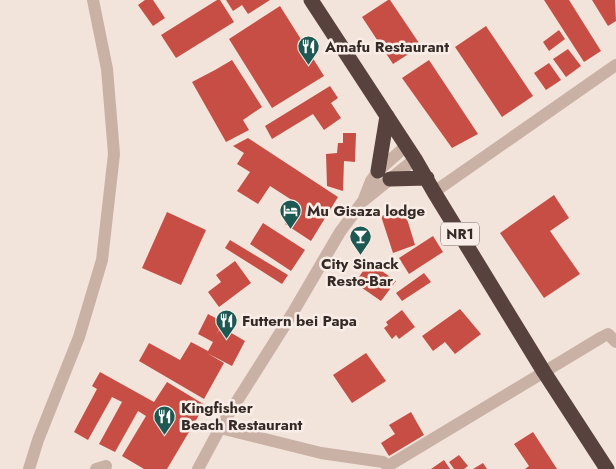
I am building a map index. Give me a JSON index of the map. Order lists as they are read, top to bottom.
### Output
{
  "streets": {
    "highway": ["NR1"]
  },
  "places": {
    "restaurant": ["Amafu Restaurant", "Futtern bei Papa", "Kingfisher Beach Restaurant"],
    "hotel": ["Mu Gisaza lodge"],
    "bar": ["City Sinack Resto-Bar"]
  }
}
